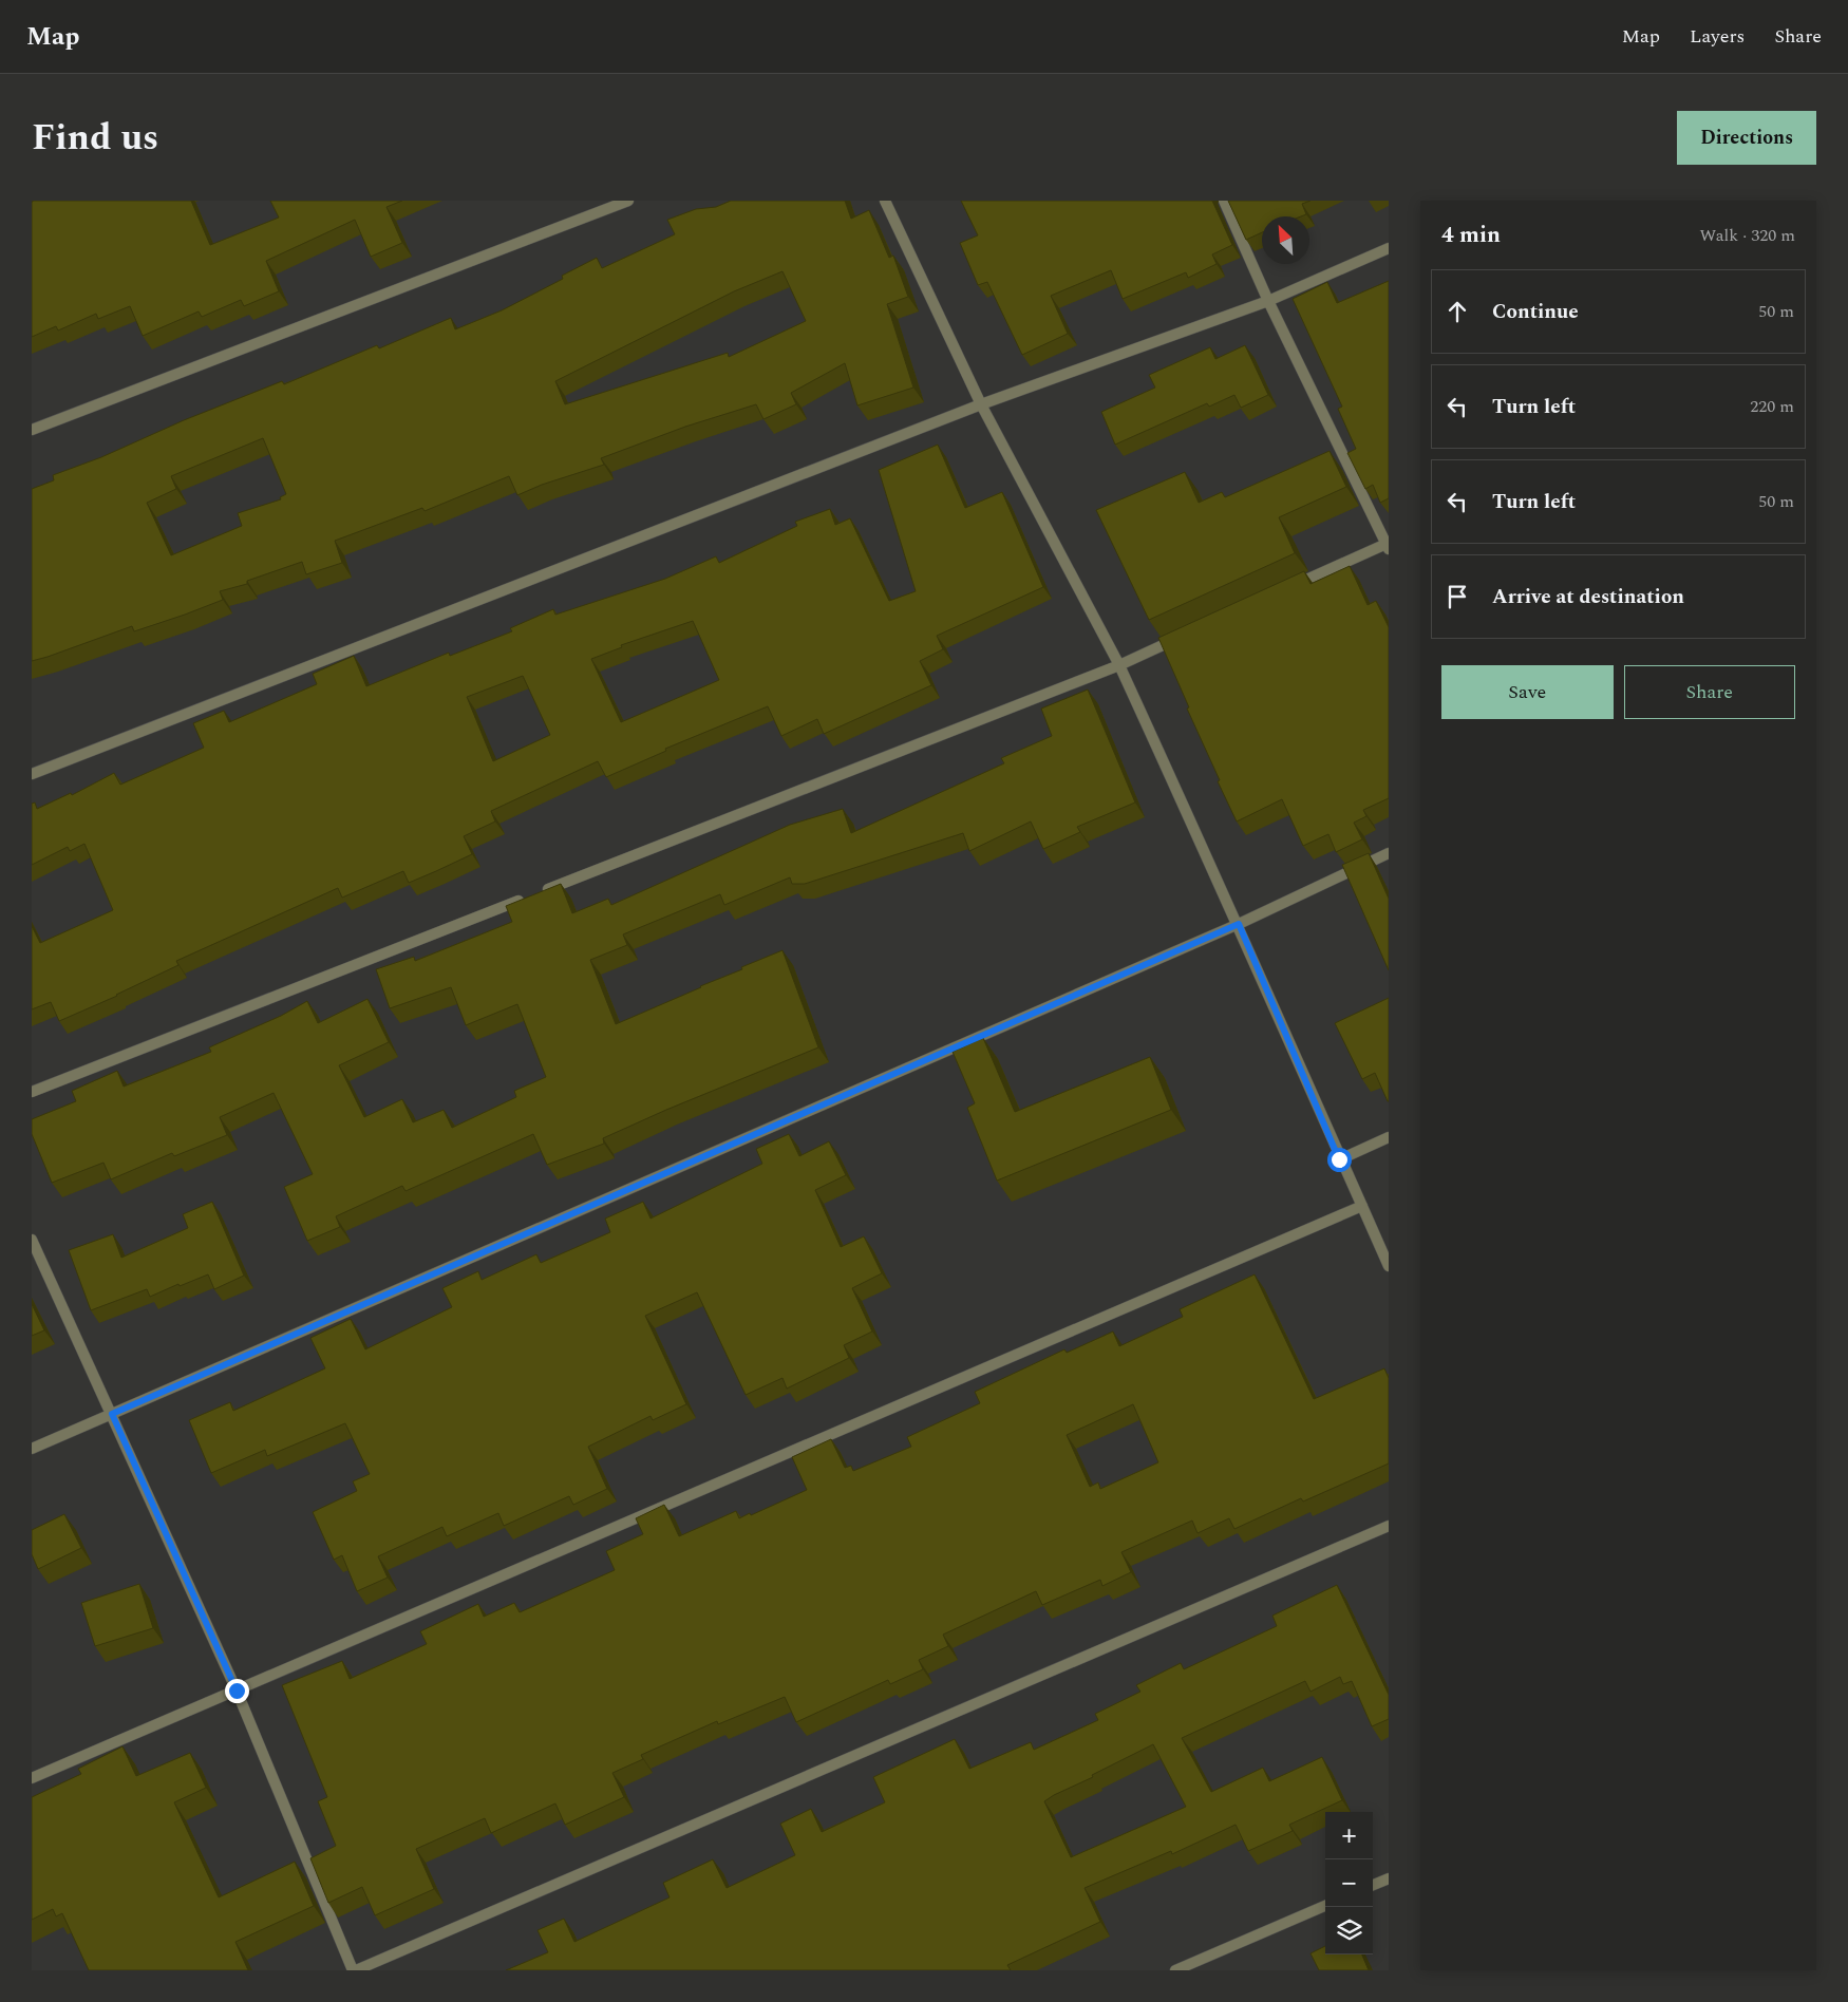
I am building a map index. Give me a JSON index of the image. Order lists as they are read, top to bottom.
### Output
{
  "north": "top left",
  "page": {
    "header": "Map",
    "nav": ["Map", "Layers", "Share"],
    "title": "Find us",
    "buttons": [
      "Directions",
      ["Save", "Share"]
    ],
    "heading": ["4 min", "Walk · 320 m"],
    "list": [
      ["Continue", "50 m"],
      ["Turn left", "220 m"],
      ["Turn left", "50 m"],
      "Arrive at destination"
    ],
    "map_buttons": ["+", "−"]
  }
}
